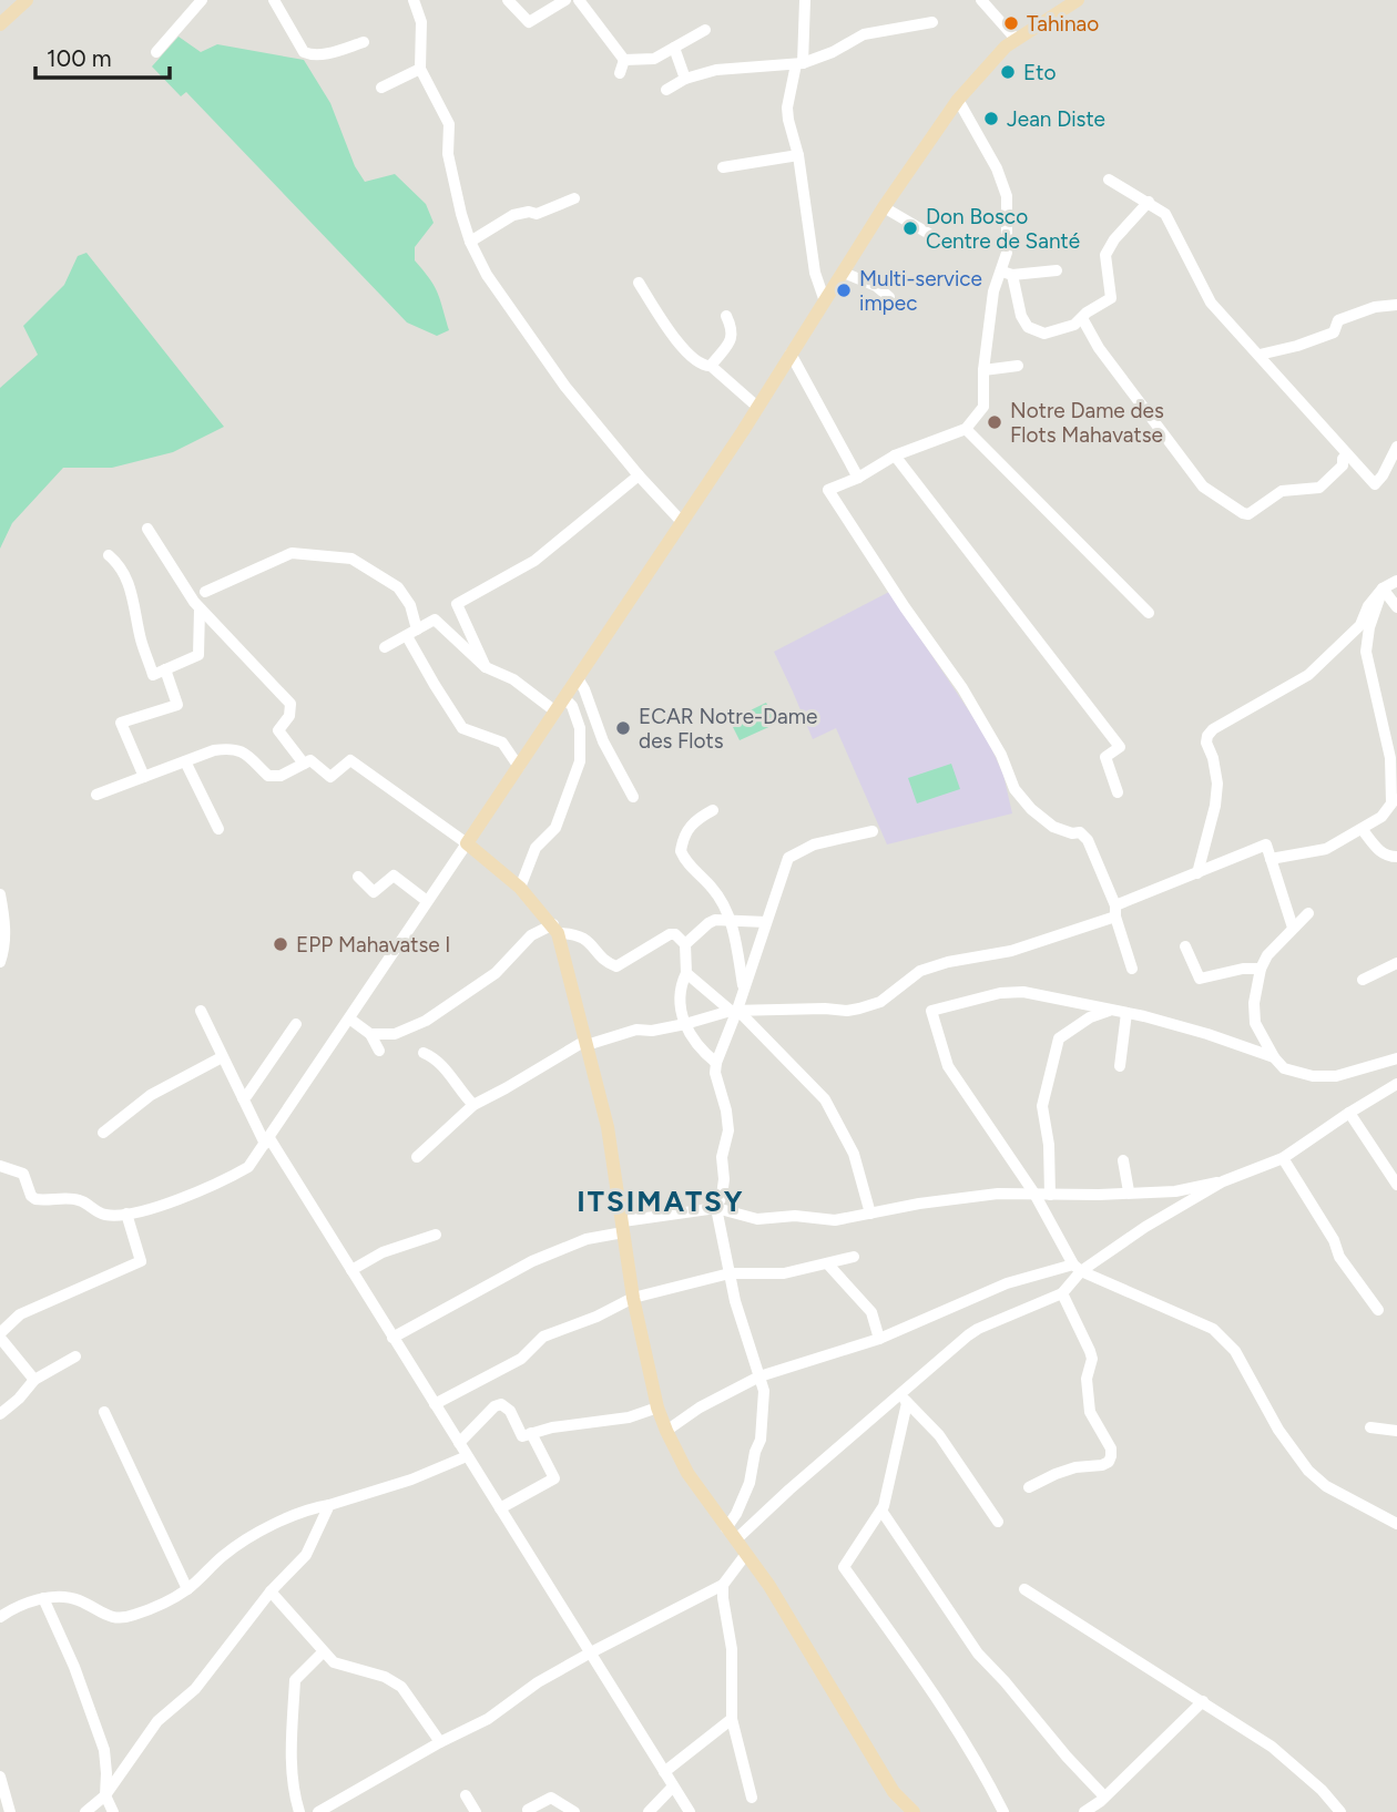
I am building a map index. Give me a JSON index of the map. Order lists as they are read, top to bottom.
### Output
{
  "districts": ["ITSIMATSY"],
  "places": [
    "Tahinao",
    "Eto",
    "Jean Diste",
    "Don Bosco Centre de Santé",
    "Multi-service impec",
    "Notre Dame des Flots Mahavatse",
    "ECAR Notre-Dame des Flots",
    "EPP Mahavatse I"
  ],
  "scale_bar": "100 m"
}
